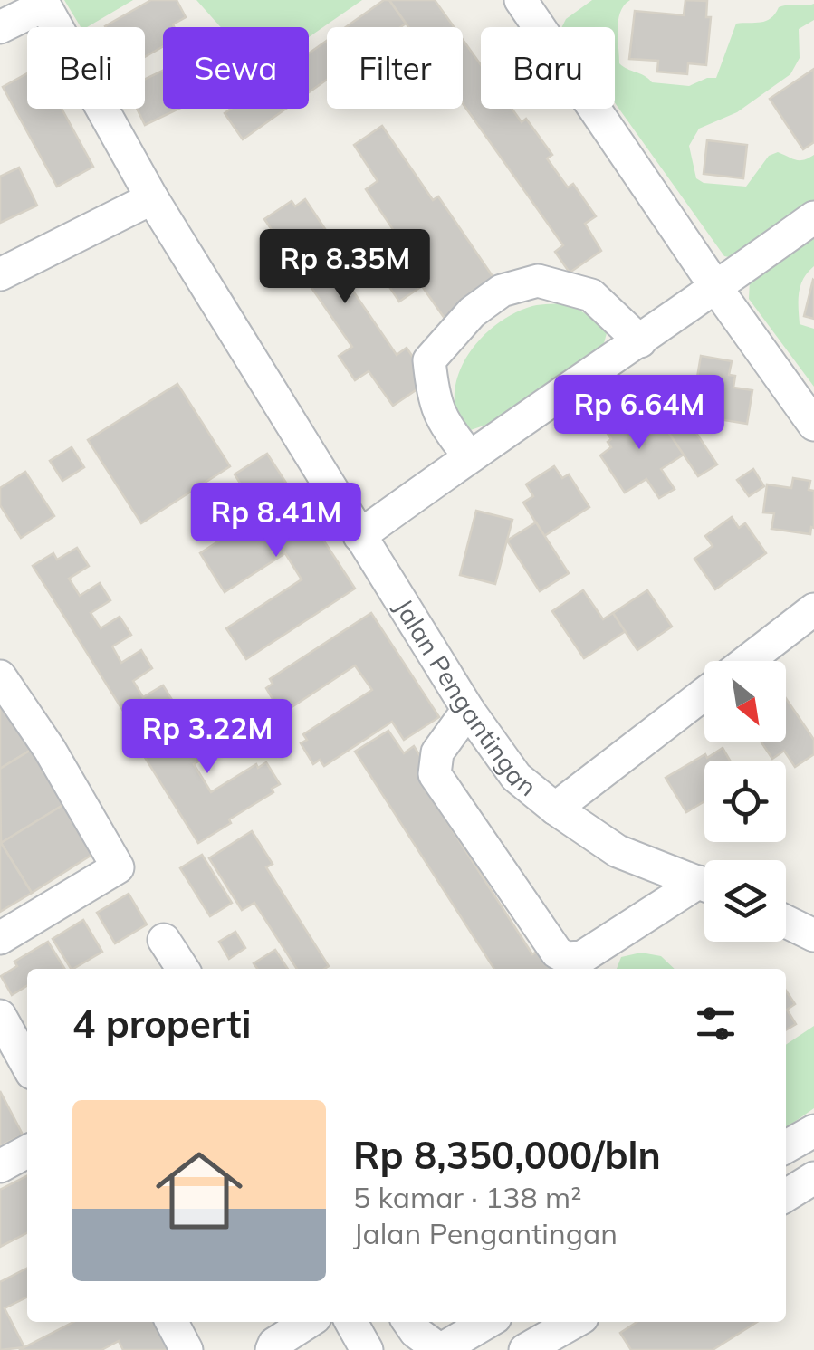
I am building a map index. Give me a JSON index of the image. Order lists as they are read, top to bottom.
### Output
{
  "streets": {
    "street": ["Jalan Pengantingan"]
  },
  "north": "bottom right",
  "page": {
    "chip": [
      "Beli",
      "Sewa",
      "Filter",
      "Baru"
    ],
    "price": [
      "Rp 8.35M",
      "Rp 6.64M",
      "Rp 8.41M",
      "Rp 3.22M"
    ],
    "heading": "4 properti",
    "list": [
      {
        "name": "Rp 8,350,000/bln",
        "note": "5 kamar · 138 m² · Jalan Pengantingan"
      }
    ]
  }
}
